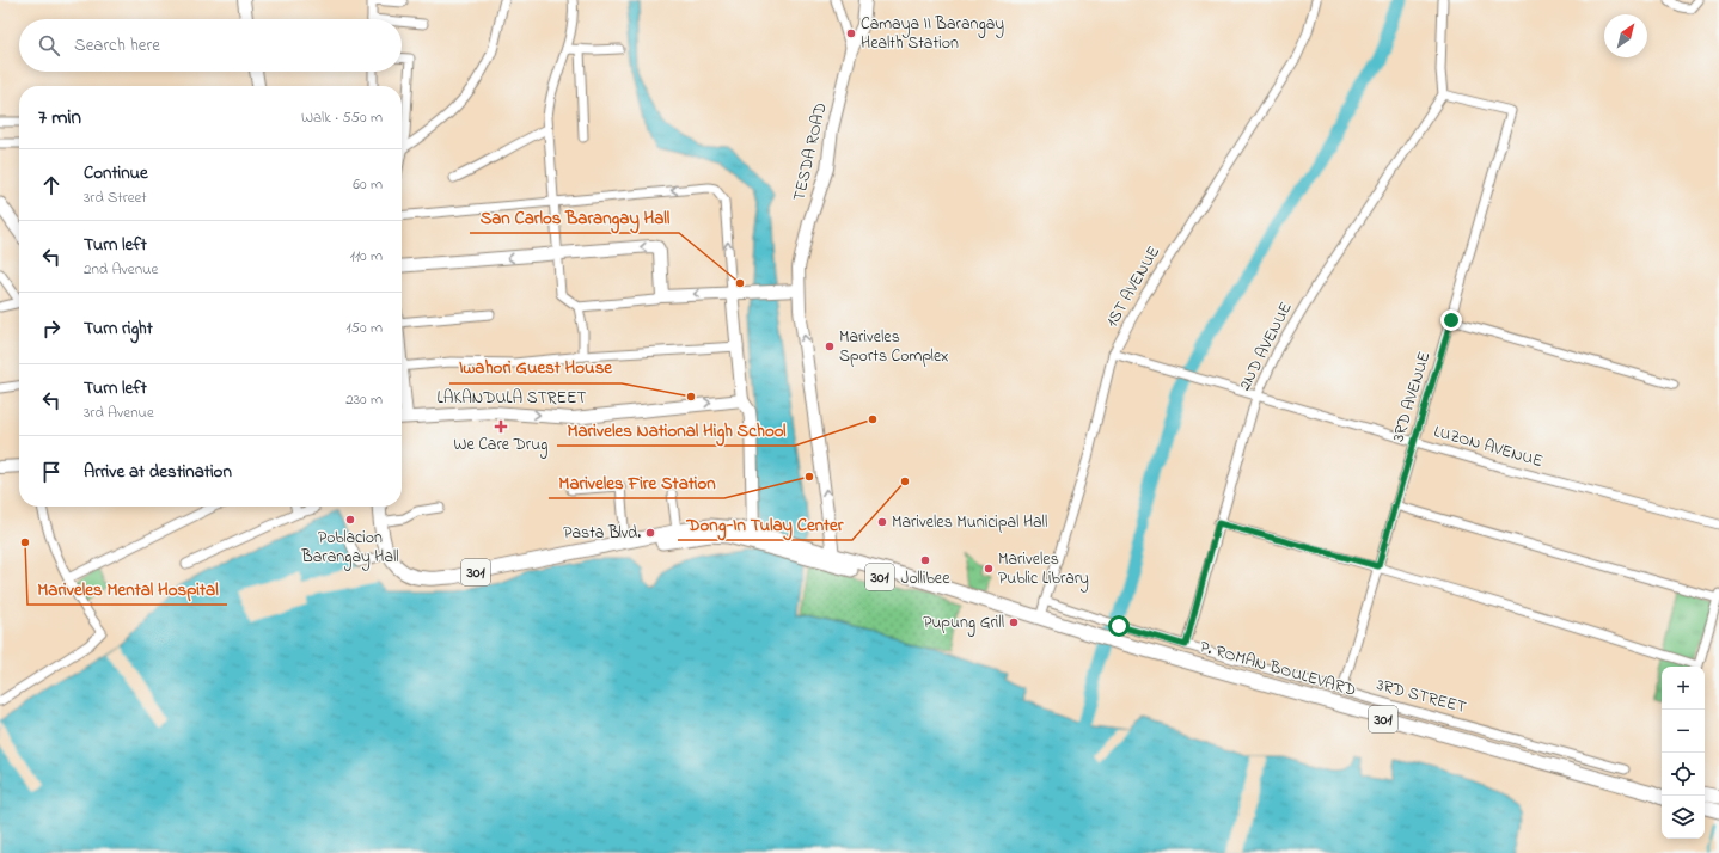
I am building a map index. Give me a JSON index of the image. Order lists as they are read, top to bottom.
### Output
{
  "streets": {
    "main road": ["301", "P. ROMAN BOULEVARD"],
    "street": [
      "TESDA ROAD",
      "1ST AVENUE",
      "2ND AVENUE",
      "3RD AVENUE",
      "LAKANDULA STREET",
      "LUZON AVENUE",
      "3RD STREET"
    ]
  },
  "crossings": [
    ["TESDA ROAD", "P. ROMAN BOULEVARD"],
    ["1ST AVENUE", "LUZON AVENUE"],
    ["1ST AVENUE", "P. ROMAN BOULEVARD"],
    ["1ST AVENUE", "3RD STREET"],
    ["2ND AVENUE", "3RD AVENUE"],
    ["2ND AVENUE", "LUZON AVENUE"],
    ["2ND AVENUE", "3RD STREET"],
    ["3RD AVENUE", "LUZON AVENUE"],
    ["3RD AVENUE", "3RD STREET"]
  ],
  "places": {
    "other": [
      "Camaya II Barangay Health Station",
      "San Carlos Barangay Hall",
      "Mariveles Sports Complex",
      "Iwahori Guest House",
      "Mariveles National High School",
      "Mariveles Fire Station",
      "Dong-In Tulay Center",
      "Poblacion Barangay Hall",
      "Mariveles Municipal Hall",
      "Pasta Blvd.",
      "Mariveles Mental Hospital",
      "Jollibee",
      "Mariveles Public Library",
      "Pupung Grill"
    ],
    "health": ["We Care Drug"]
  },
  "north": "top right",
  "page": {
    "search": "Search here",
    "heading": ["7 min", "Walk · 550 m"],
    "list": [
      ["Continue", "3rd Street", "60 m"],
      ["Turn left", "2nd Avenue", "110 m"],
      ["Turn right", "150 m"],
      ["Turn left", "3rd Avenue", "230 m"],
      "Arrive at destination"
    ],
    "map_buttons": ["+", "−"]
  }
}
